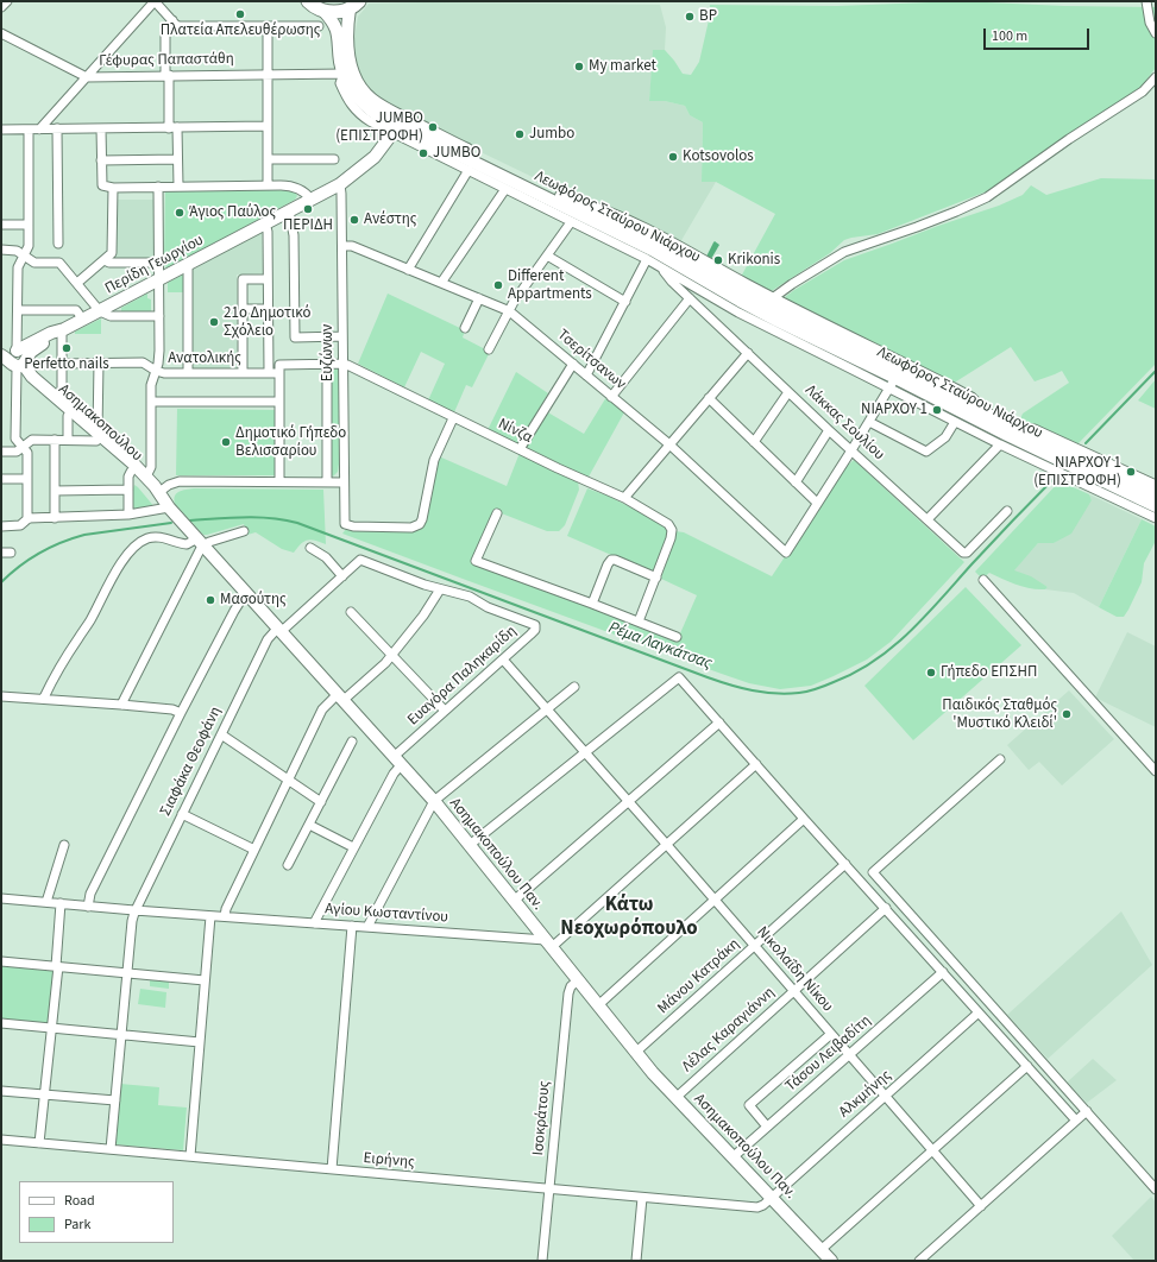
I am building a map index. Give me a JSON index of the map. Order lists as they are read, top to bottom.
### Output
{
  "streets": {
    "main road": [
      "Λεωφόρος Σταύρου Νιάρχου",
      "Περίδη Γεωργίου",
      "Ασημακοπούλου",
      "Ασημακοπούλου Παν."
    ],
    "street": [
      "Γέφυρας Παπαστάθη",
      "Ευζώνων",
      "Ανατολικής",
      "Τσερίτσανων",
      "Λάκκας Σουλίου",
      "Νίνζα",
      "Ευαγόρα Παληκαρίδη",
      "Σιαφάκα Θεοφάνη",
      "Αγίου Κωσταντίνου",
      "Νικολαΐδη Νίκου",
      "Μάνου Κατράκη",
      "Λέλας Καραγιάννη",
      "Τάσου Λειβαδίτη",
      "Αλκμήνης",
      "Ισοκράτους",
      "Ειρήνης"
    ]
  },
  "crossings": [
    ["Γέφυρας Παπαστάθη", "Λεωφόρος Σταύρου Νιάρχου"],
    ["Περίδη Γεωργίου", "Ευζώνων"],
    ["Περίδη Γεωργίου", "Ασημακοπούλου"],
    ["Ευζώνων", "Ανατολικής"],
    ["Ευζώνων", "Τσερίτσανων"],
    ["Ευζώνων", "Νίνζα"],
    ["Ανατολικής", "Νίνζα"],
    ["Ασημακοπούλου", "Ασημακοπούλου Παν."],
    ["Ευαγόρα Παληκαρίδη", "Σιαφάκα Θεοφάνη"],
    ["Ευαγόρα Παληκαρίδη", "Ασημακοπούλου Παν."],
    ["Ευαγόρα Παληκαρίδη", "Αγίου Κωσταντίνου"],
    ["Ευαγόρα Παληκαρίδη", "Νικολαΐδη Νίκου"],
    ["Σιαφάκα Θεοφάνη", "Ασημακοπούλου Παν."],
    ["Σιαφάκα Θεοφάνη", "Αγίου Κωσταντίνου"],
    ["Σιαφάκα Θεοφάνη", "Ειρήνης"],
    ["Ασημακοπούλου Παν.", "Αγίου Κωσταντίνου"],
    ["Ασημακοπούλου Παν.", "Μάνου Κατράκη"],
    ["Ασημακοπούλου Παν.", "Λέλας Καραγιάννη"],
    ["Ασημακοπούλου Παν.", "Τάσου Λειβαδίτη"],
    ["Ασημακοπούλου Παν.", "Αλκμήνης"],
    ["Ασημακοπούλου Παν.", "Ισοκράτους"],
    ["Ασημακοπούλου Παν.", "Ειρήνης"],
    ["Νικολαΐδη Νίκου", "Μάνου Κατράκη"],
    ["Νικολαΐδη Νίκου", "Λέλας Καραγιάννη"],
    ["Νικολαΐδη Νίκου", "Τάσου Λειβαδίτη"],
    ["Νικολαΐδη Νίκου", "Αλκμήνης"],
    ["Αλκμήνης", "Ειρήνης"],
    ["Ισοκράτους", "Ειρήνης"]
  ],
  "districts": ["Κάτω Νεοχωρόπουλο"],
  "water": ["Ρέμα Λαγκάτσας"],
  "places": [
    "Πλατεία Απελευθέρωσης",
    "BP",
    "My market",
    "JUMBO (ΕΠΙΣΤΡΟΦΗ)",
    "Jumbo",
    "JUMBO",
    "Kotsovolos",
    "ΠΕΡΙΔΗ",
    "Άγιος Παύλος",
    "Ανέστης",
    "Krikonis",
    "Different Appartments",
    "21ο Δημοτικό Σχόλειο",
    "Perfetto nails",
    "ΝΙΑΡΧΟΥ 1",
    "Δημοτικό Γήπεδο Βελισσαρίου",
    "ΝΙΑΡΧΟΥ 1 (ΕΠΙΣΤΡΟΦΗ)",
    "Μασούτης",
    "Γήπεδο ΕΠΣΗΠ",
    "Παιδικός Σταθμός 'Μυστικό Κλειδί'"
  ],
  "legend": ["Road", "Park"],
  "scale_bar": "100 m"
}
